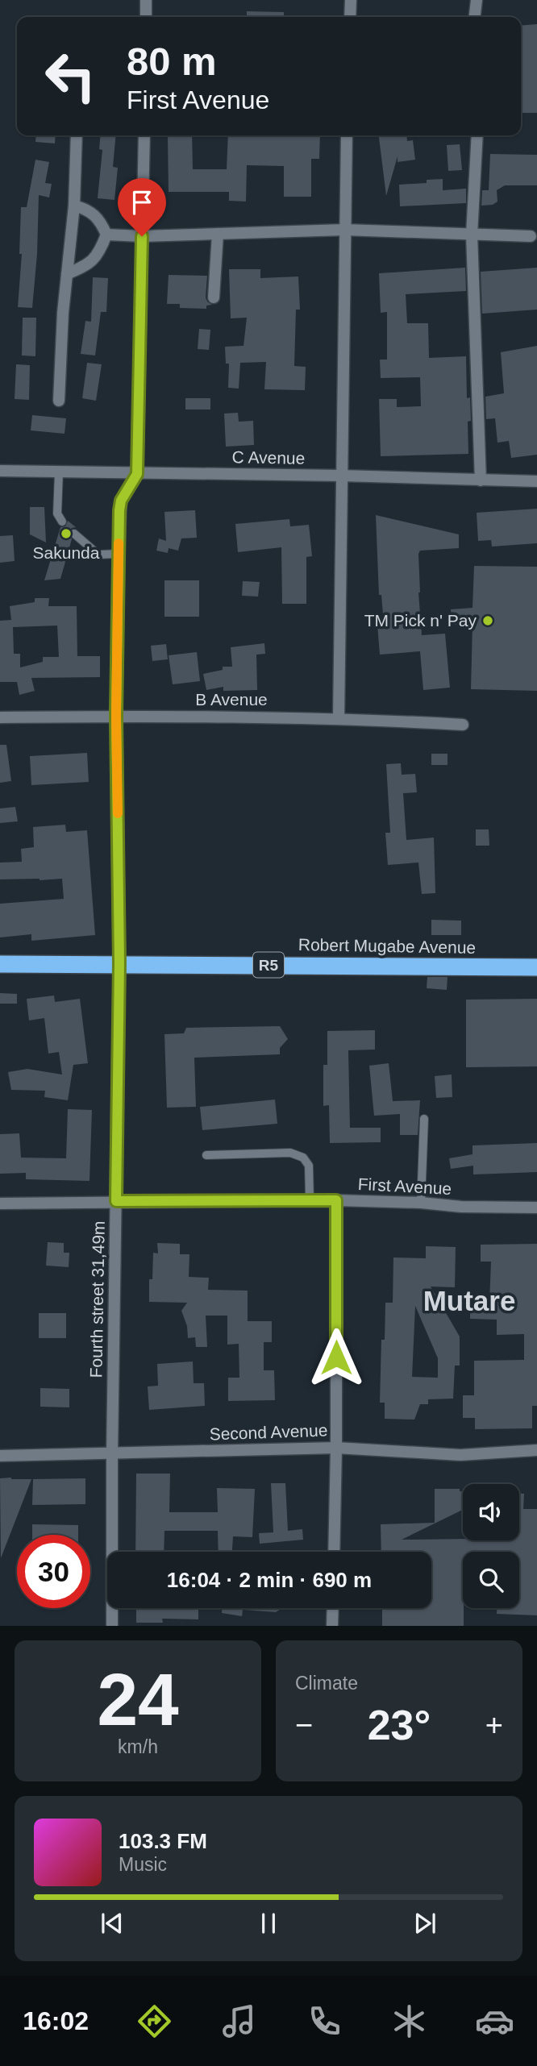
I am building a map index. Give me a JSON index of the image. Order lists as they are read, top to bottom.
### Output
{
  "streets": {
    "highway": ["Robert Mugabe Avenue", "R5"],
    "street": [
      "C Avenue",
      "B Avenue",
      "First Avenue",
      "Fourth street 31,49m",
      "Second Avenue"
    ]
  },
  "crossings": [
    ["C Avenue", "Fourth street 31,49m"],
    ["B Avenue", "Fourth street 31,49m"],
    ["Robert Mugabe Avenue", "Fourth street 31,49m"],
    ["First Avenue", "Fourth street 31,49m"],
    ["Fourth street 31,49m", "Second Avenue"]
  ],
  "districts": ["Mutare"],
  "places": ["Sakunda", "TM Pick n' Pay"],
  "page": {
    "turn": ["80 m", "First Avenue"],
    "limit": "30",
    "trip": "16:04 · 2 min · 690 m",
    "tile": [
      ["24", "km/h"],
      "Climate"
    ],
    "heat": ["−", "23°", "+"],
    "song": ["103.3 FM", "Music"],
    "tabs": "16:02"
  }
}
